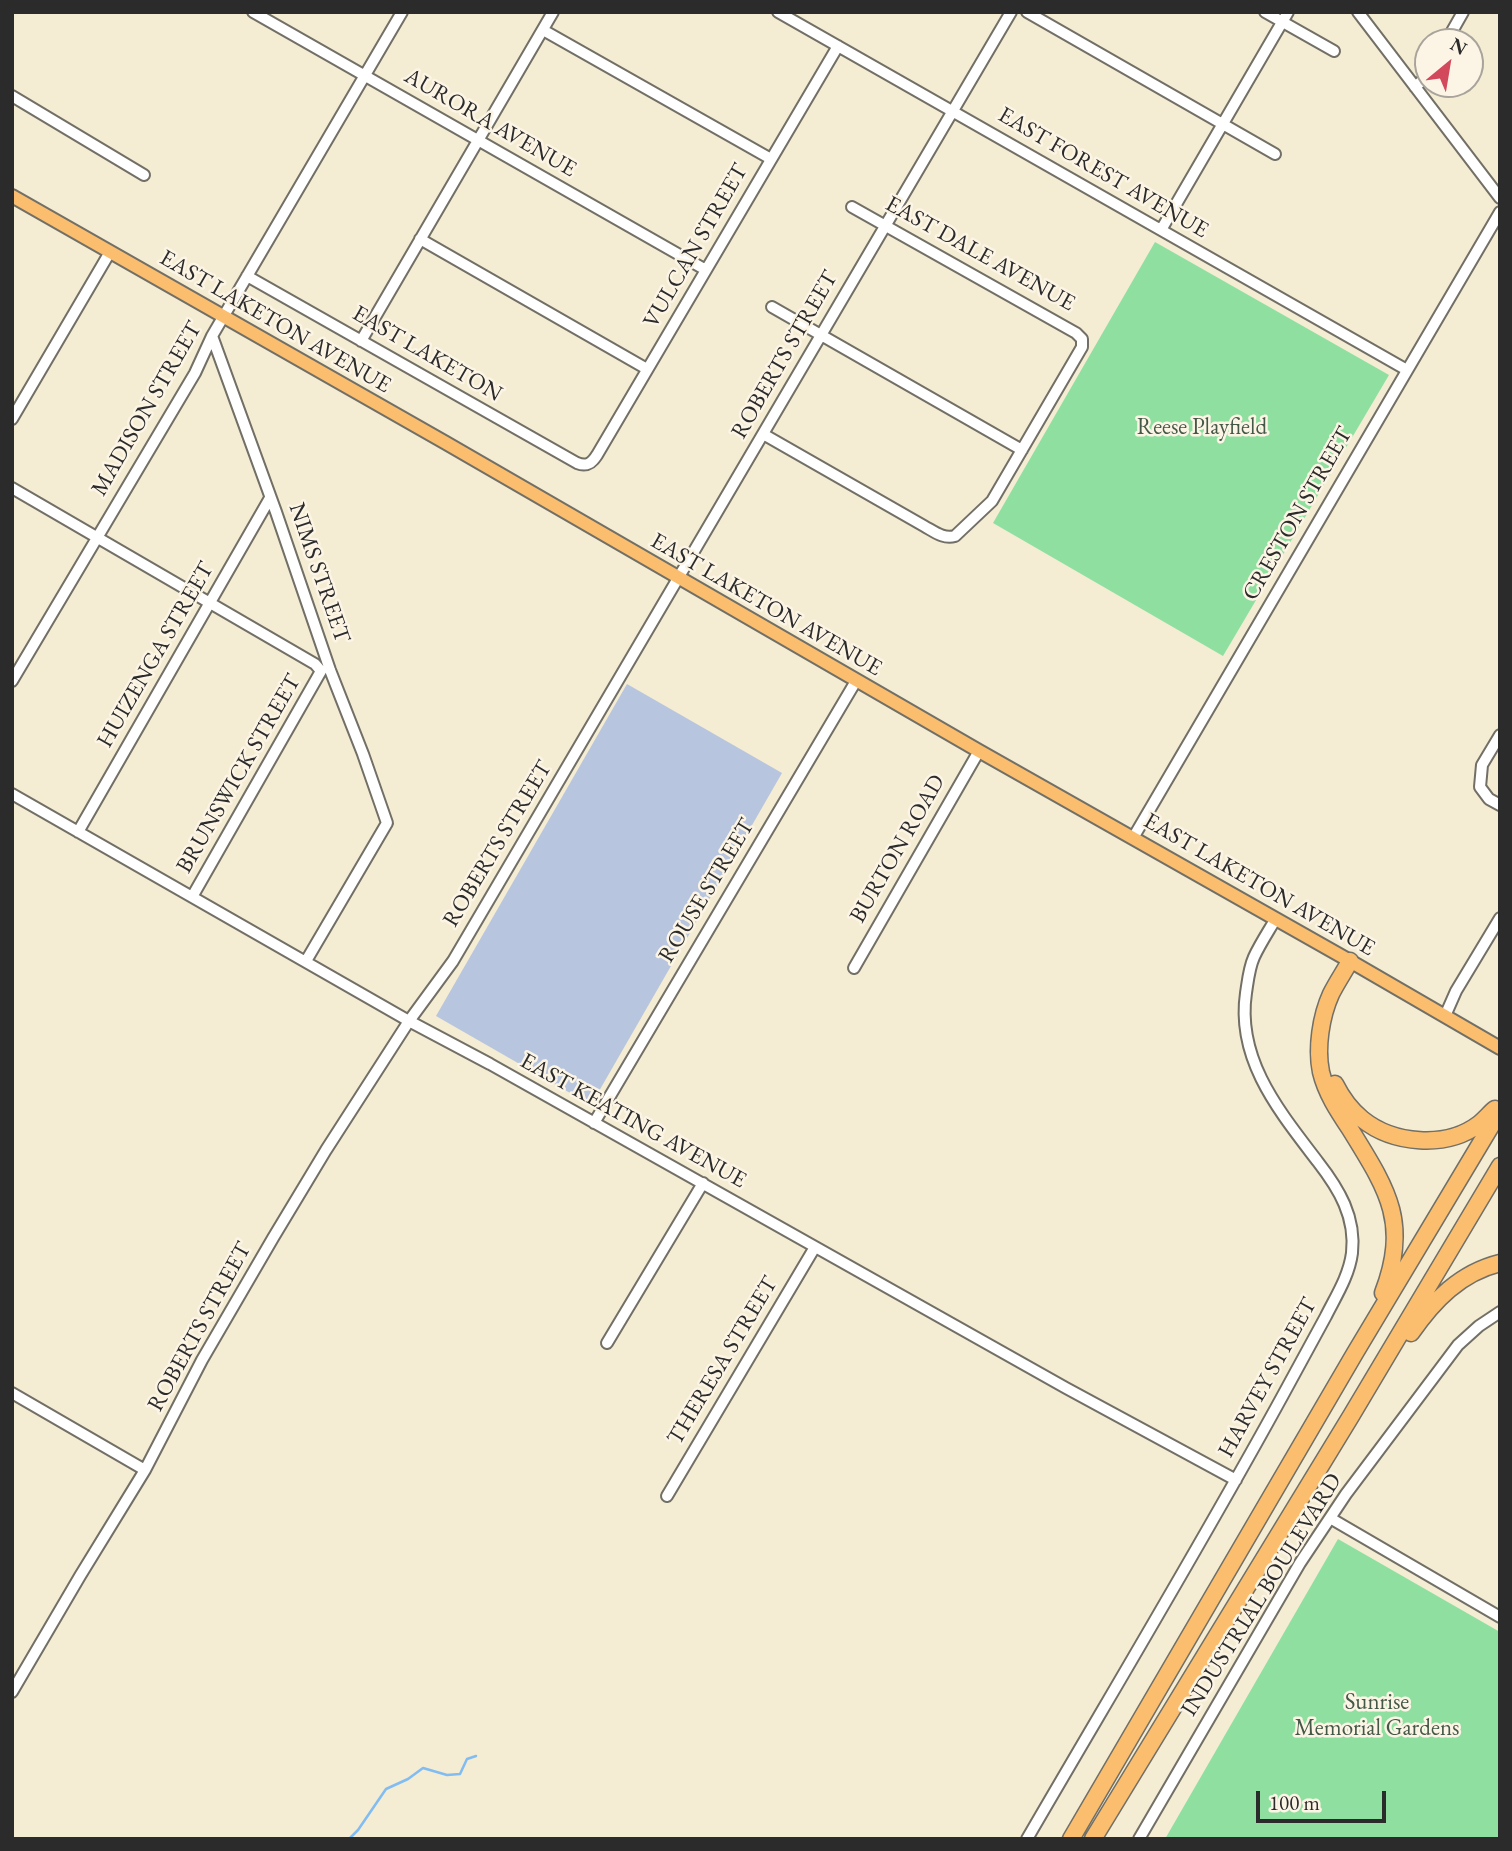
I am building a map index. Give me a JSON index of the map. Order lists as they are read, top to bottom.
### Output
{
  "streets": {
    "main road": ["EAST LAKETON AVENUE"],
    "street": [
      "AURORA AVENUE",
      "EAST FOREST AVENUE",
      "VULCAN STREET",
      "EAST DALE AVENUE",
      "EAST LAKETON",
      "ROBERTS STREET",
      "MADISON STREET",
      "CRESTON STREET",
      "NIMS STREET",
      "HUIZENGA STREET",
      "BRUNSWICK STREET",
      "BURTON ROAD",
      "ROUSE STREET",
      "EAST KEATING AVENUE",
      "THERESA STREET",
      "HARVEY STREET",
      "INDUSTRIAL BOULEVARD"
    ]
  },
  "crossings": [
    ["AURORA AVENUE", "VULCAN STREET"],
    ["AURORA AVENUE", "MADISON STREET"],
    ["EAST FOREST AVENUE", "VULCAN STREET"],
    ["EAST FOREST AVENUE", "ROBERTS STREET"],
    ["EAST FOREST AVENUE", "CRESTON STREET"],
    ["VULCAN STREET", "EAST LAKETON"],
    ["EAST DALE AVENUE", "ROBERTS STREET"],
    ["EAST LAKETON AVENUE", "ROBERTS STREET"],
    ["EAST LAKETON AVENUE", "MADISON STREET"],
    ["EAST LAKETON AVENUE", "CRESTON STREET"],
    ["EAST LAKETON AVENUE", "BURTON ROAD"],
    ["EAST LAKETON AVENUE", "ROUSE STREET"],
    ["EAST LAKETON AVENUE", "HARVEY STREET"],
    ["EAST LAKETON", "MADISON STREET"],
    ["ROBERTS STREET", "EAST KEATING AVENUE"],
    ["MADISON STREET", "NIMS STREET"],
    ["NIMS STREET", "HUIZENGA STREET"],
    ["NIMS STREET", "EAST KEATING AVENUE"],
    ["HUIZENGA STREET", "BRUNSWICK STREET"],
    ["HUIZENGA STREET", "EAST KEATING AVENUE"],
    ["BRUNSWICK STREET", "EAST KEATING AVENUE"],
    ["ROUSE STREET", "EAST KEATING AVENUE"],
    ["EAST KEATING AVENUE", "THERESA STREET"],
    ["EAST KEATING AVENUE", "HARVEY STREET"]
  ],
  "parks": ["Reese Playfield", "Sunrise Memorial Gardens"],
  "scale_bar": "100 m",
  "north": "top right"
}
